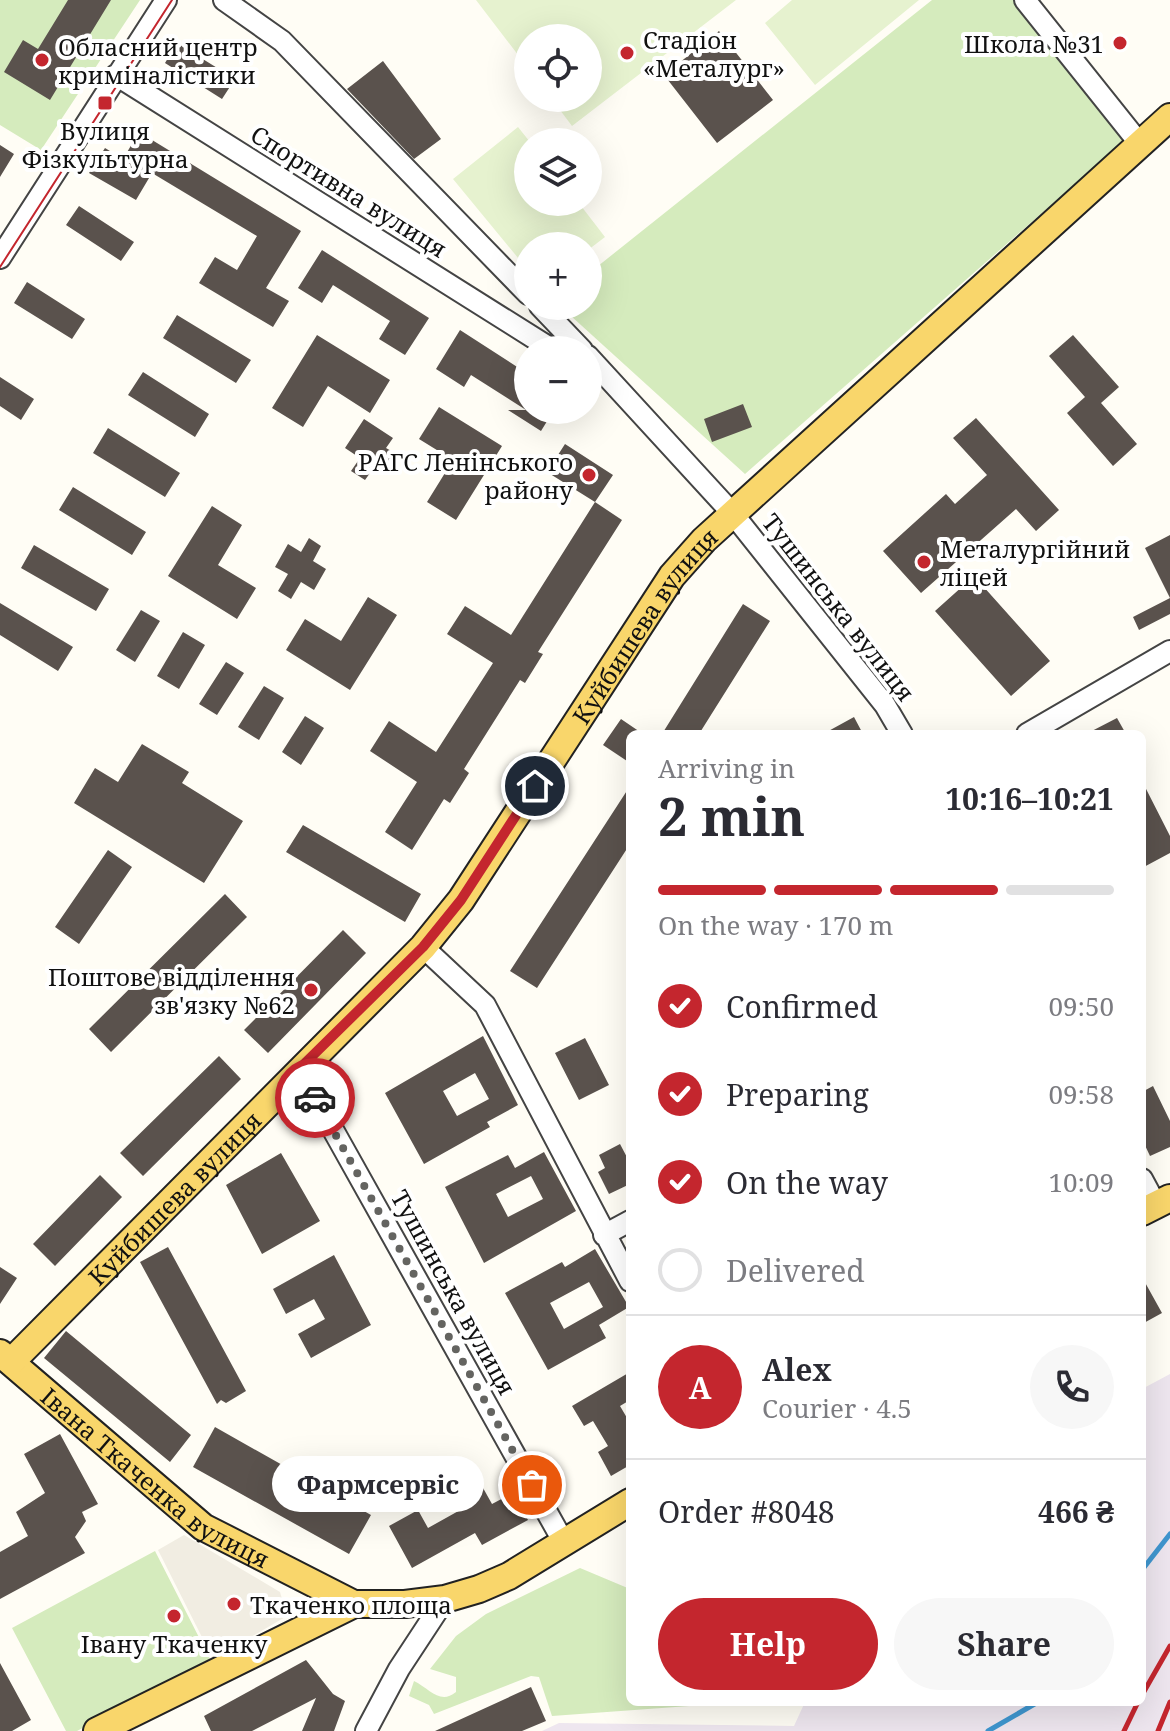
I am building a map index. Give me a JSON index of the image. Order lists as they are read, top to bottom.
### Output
{
  "streets": {
    "main road": ["Куйбишева вулиця", "Івана Ткаченка вулиця"],
    "street": ["Спортивна вулиця", "Тушинська вулиця"]
  },
  "crossings": [
    ["Тушинська вулиця", "Куйбишева вулиця"],
    ["Тушинська вулиця", "Івана Ткаченка вулиця"],
    ["Куйбишева вулиця", "Івана Ткаченка вулиця"]
  ],
  "places": {
    "other": [
      "Школа №31",
      "Стадіон «Металург»",
      "Обласний центр криміналістики",
      "РАГС Ленінського району",
      "Металургійний ліцей",
      "Поштове відділення зв'язку №62",
      "Фармсервіс",
      "Ткаченко площа",
      "Івану Ткаченку"
    ],
    "transit": ["Вулиця Фізкультурна"]
  },
  "page": {
    "map_buttons": ["+", "−"],
    "heading": ["2 min", "Arriving in", "10:16–10:21"],
    "panel": [
      "Alex",
      "Courier · 4.5",
      "Order #8048",
      "466 ₴"
    ],
    "bar": "On the way · 170 m",
    "list": [
      ["Confirmed", "09:50"],
      ["Preparing", "09:58"],
      ["On the way", "10:09"],
      "Delivered"
    ],
    "round": "A",
    "bubble": "Фармсервіс",
    "buttons": ["Help", "Share"]
  }
}
